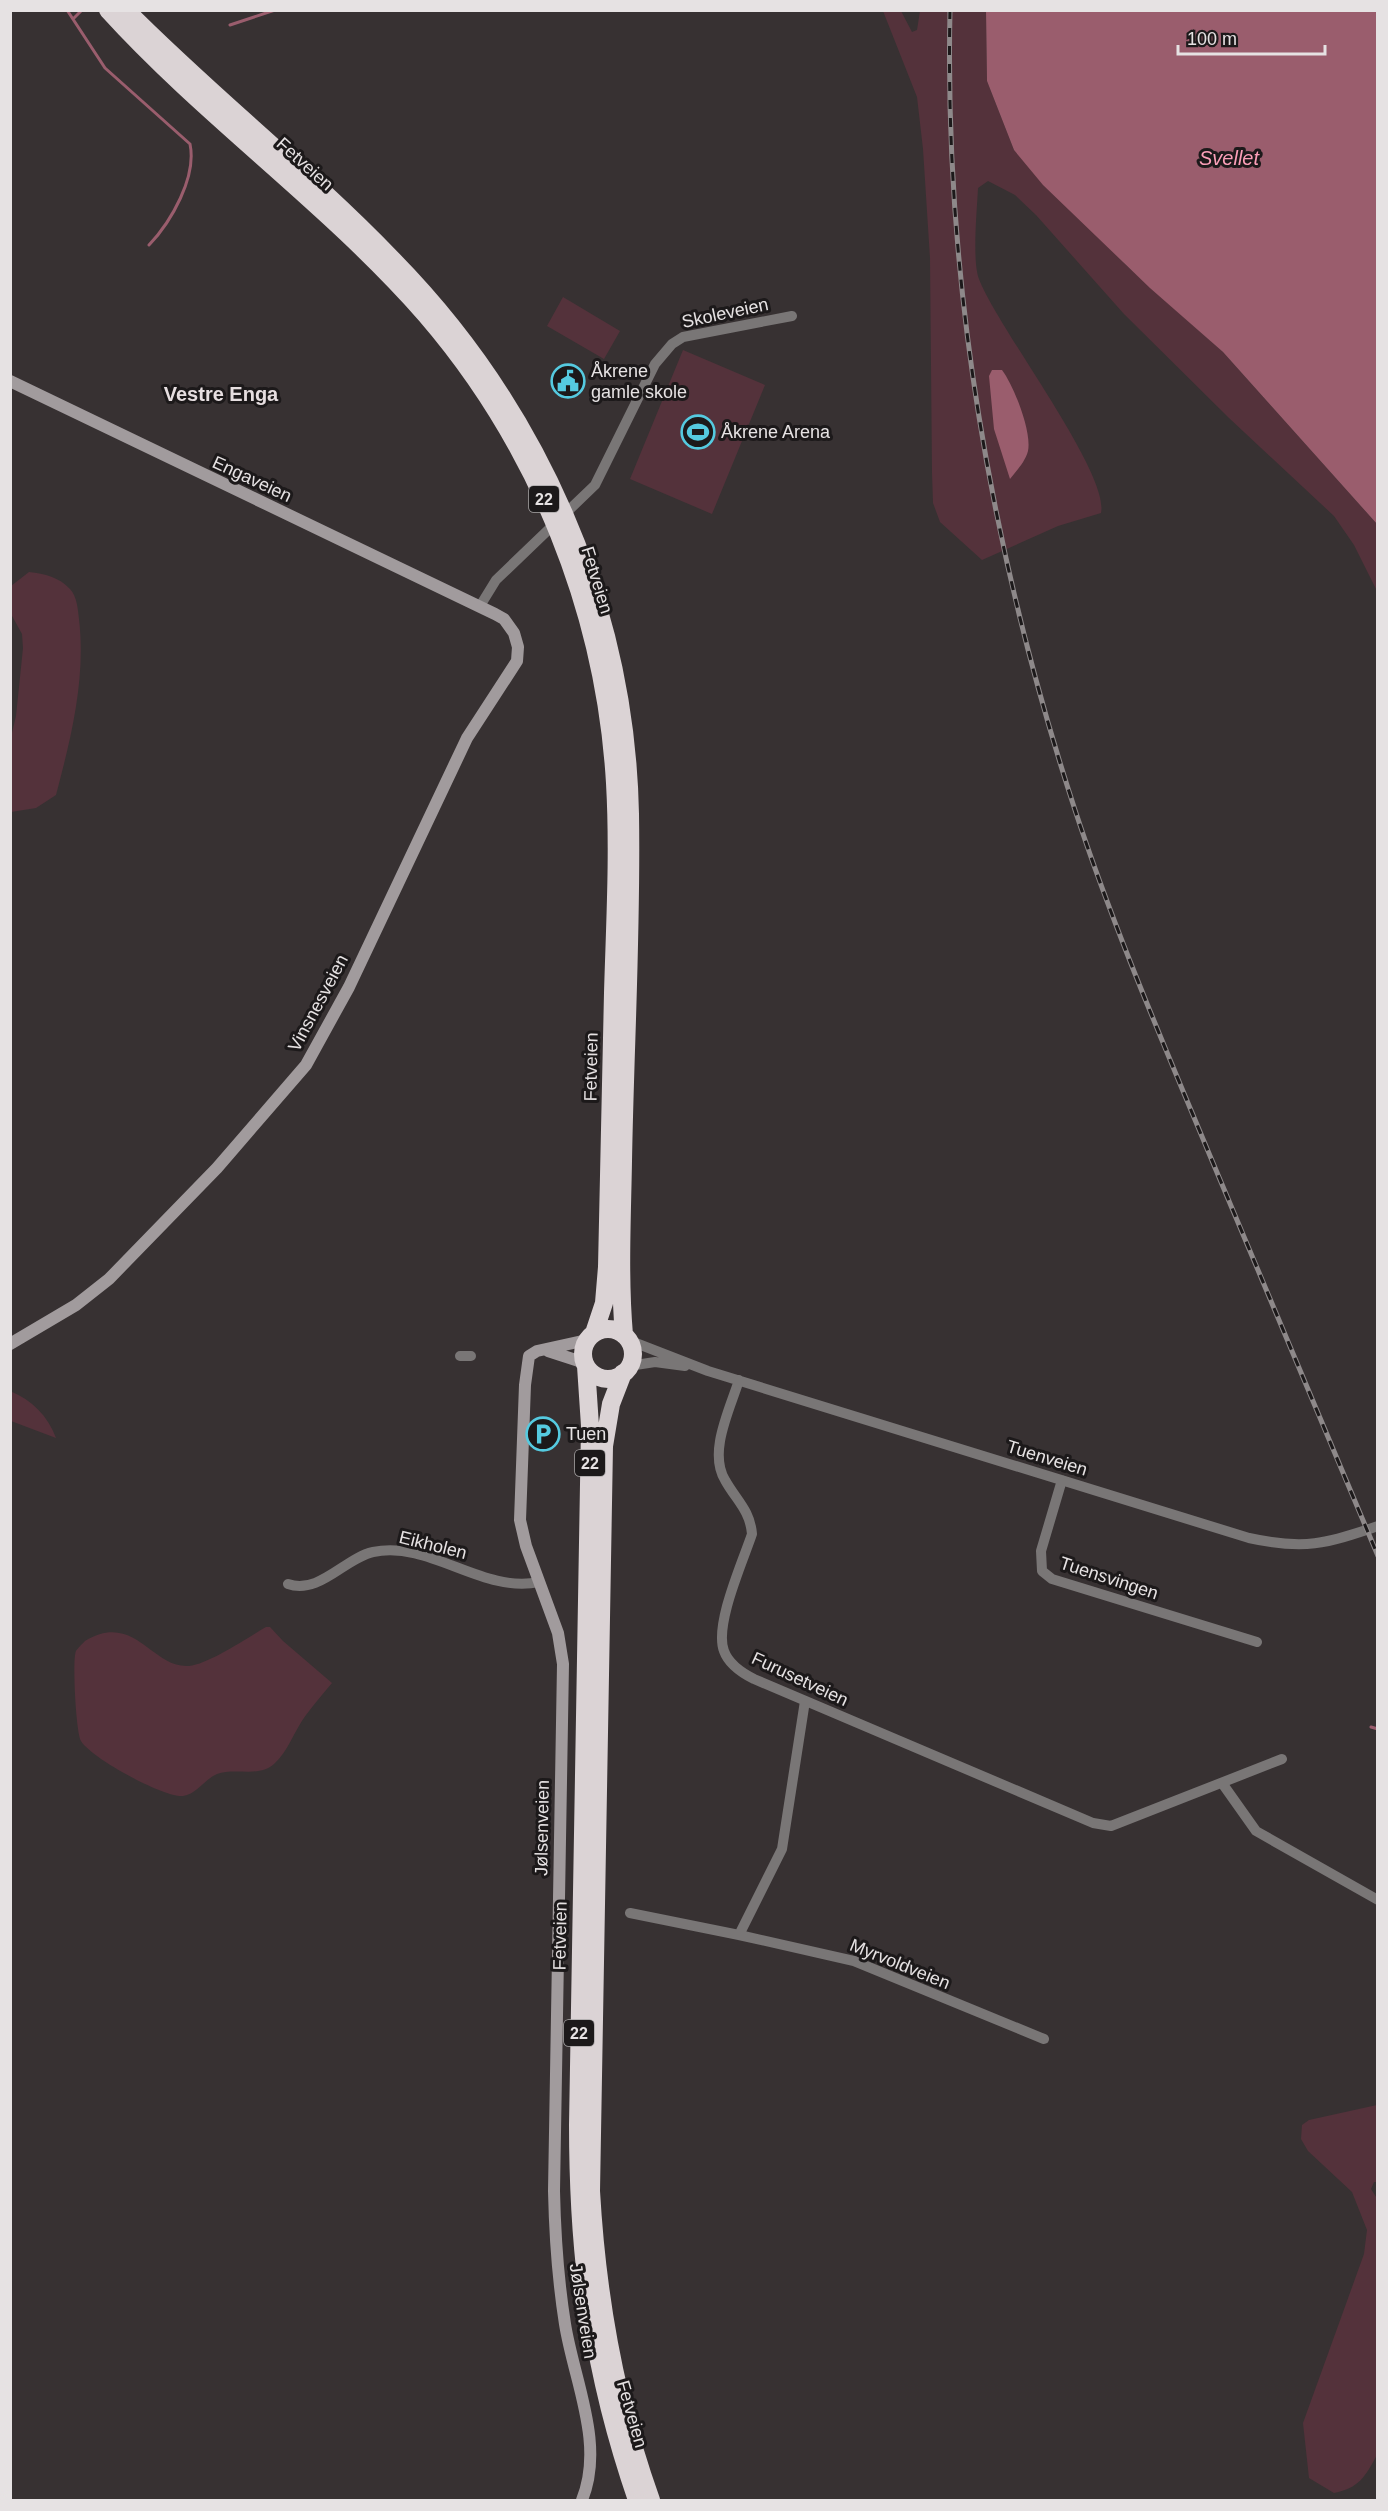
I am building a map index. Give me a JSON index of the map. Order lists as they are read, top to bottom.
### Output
{
  "streets": {
    "highway": ["Fetveien", "22"],
    "main road": ["Engaveien", "Vinsnesveien", "Jølsenveien"],
    "street": [
      "Skoleveien",
      "Tuenveien",
      "Eikholen",
      "Tuensvingen",
      "Furusetveien",
      "Myrvoldveien"
    ]
  },
  "crossings": [
    ["Fetveien", "22"],
    ["Fetveien", "Tuenveien"],
    ["Skoleveien", "Engaveien"],
    ["Skoleveien", "Vinsnesveien"],
    ["Engaveien", "Vinsnesveien"],
    ["22", "Tuenveien"],
    ["Tuenveien", "Tuensvingen"],
    ["Tuenveien", "Furusetveien"],
    ["Eikholen", "Jølsenveien"]
  ],
  "districts": ["Vestre Enga"],
  "water": ["Svellet"],
  "places": {
    "public building": ["Åkrene gamle skole"],
    "sports": ["Åkrene Arena"],
    "parking": ["Tuen"]
  },
  "scale_bar": "100 m"
}
